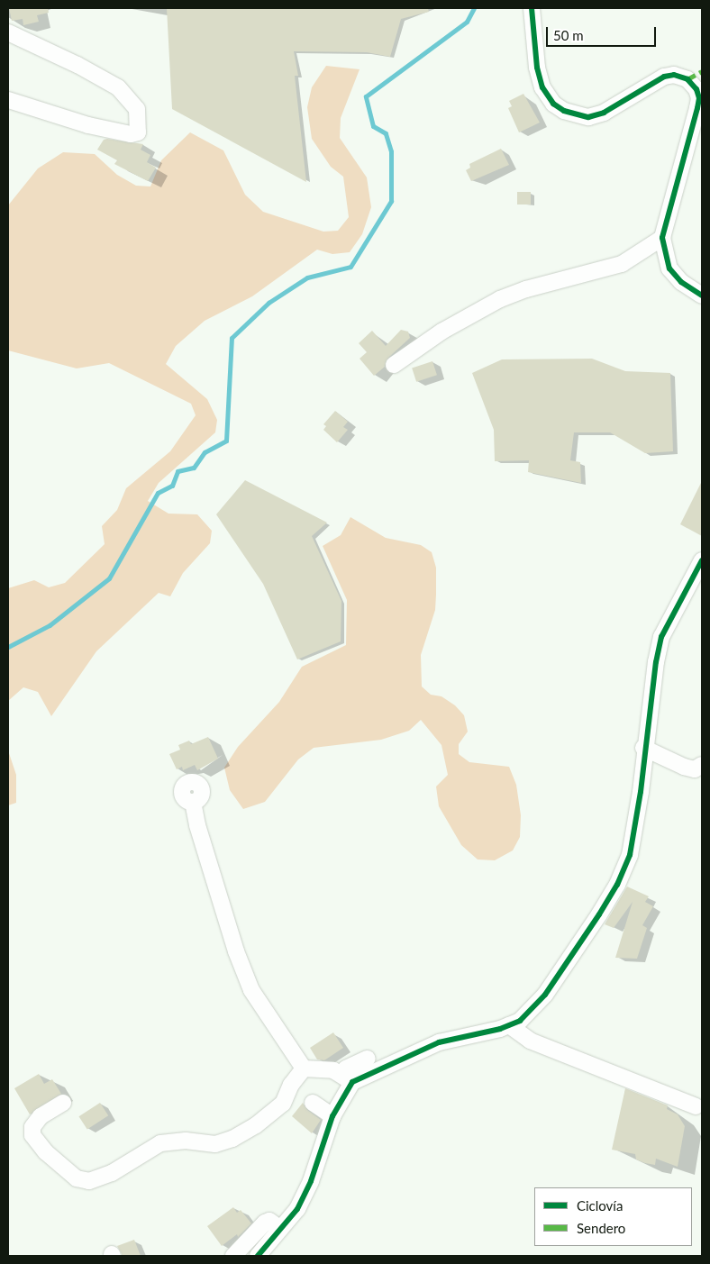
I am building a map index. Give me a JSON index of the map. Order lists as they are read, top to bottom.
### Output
{
  "legend": ["Ciclovía", "Sendero"],
  "scale_bar": "50 m"
}
